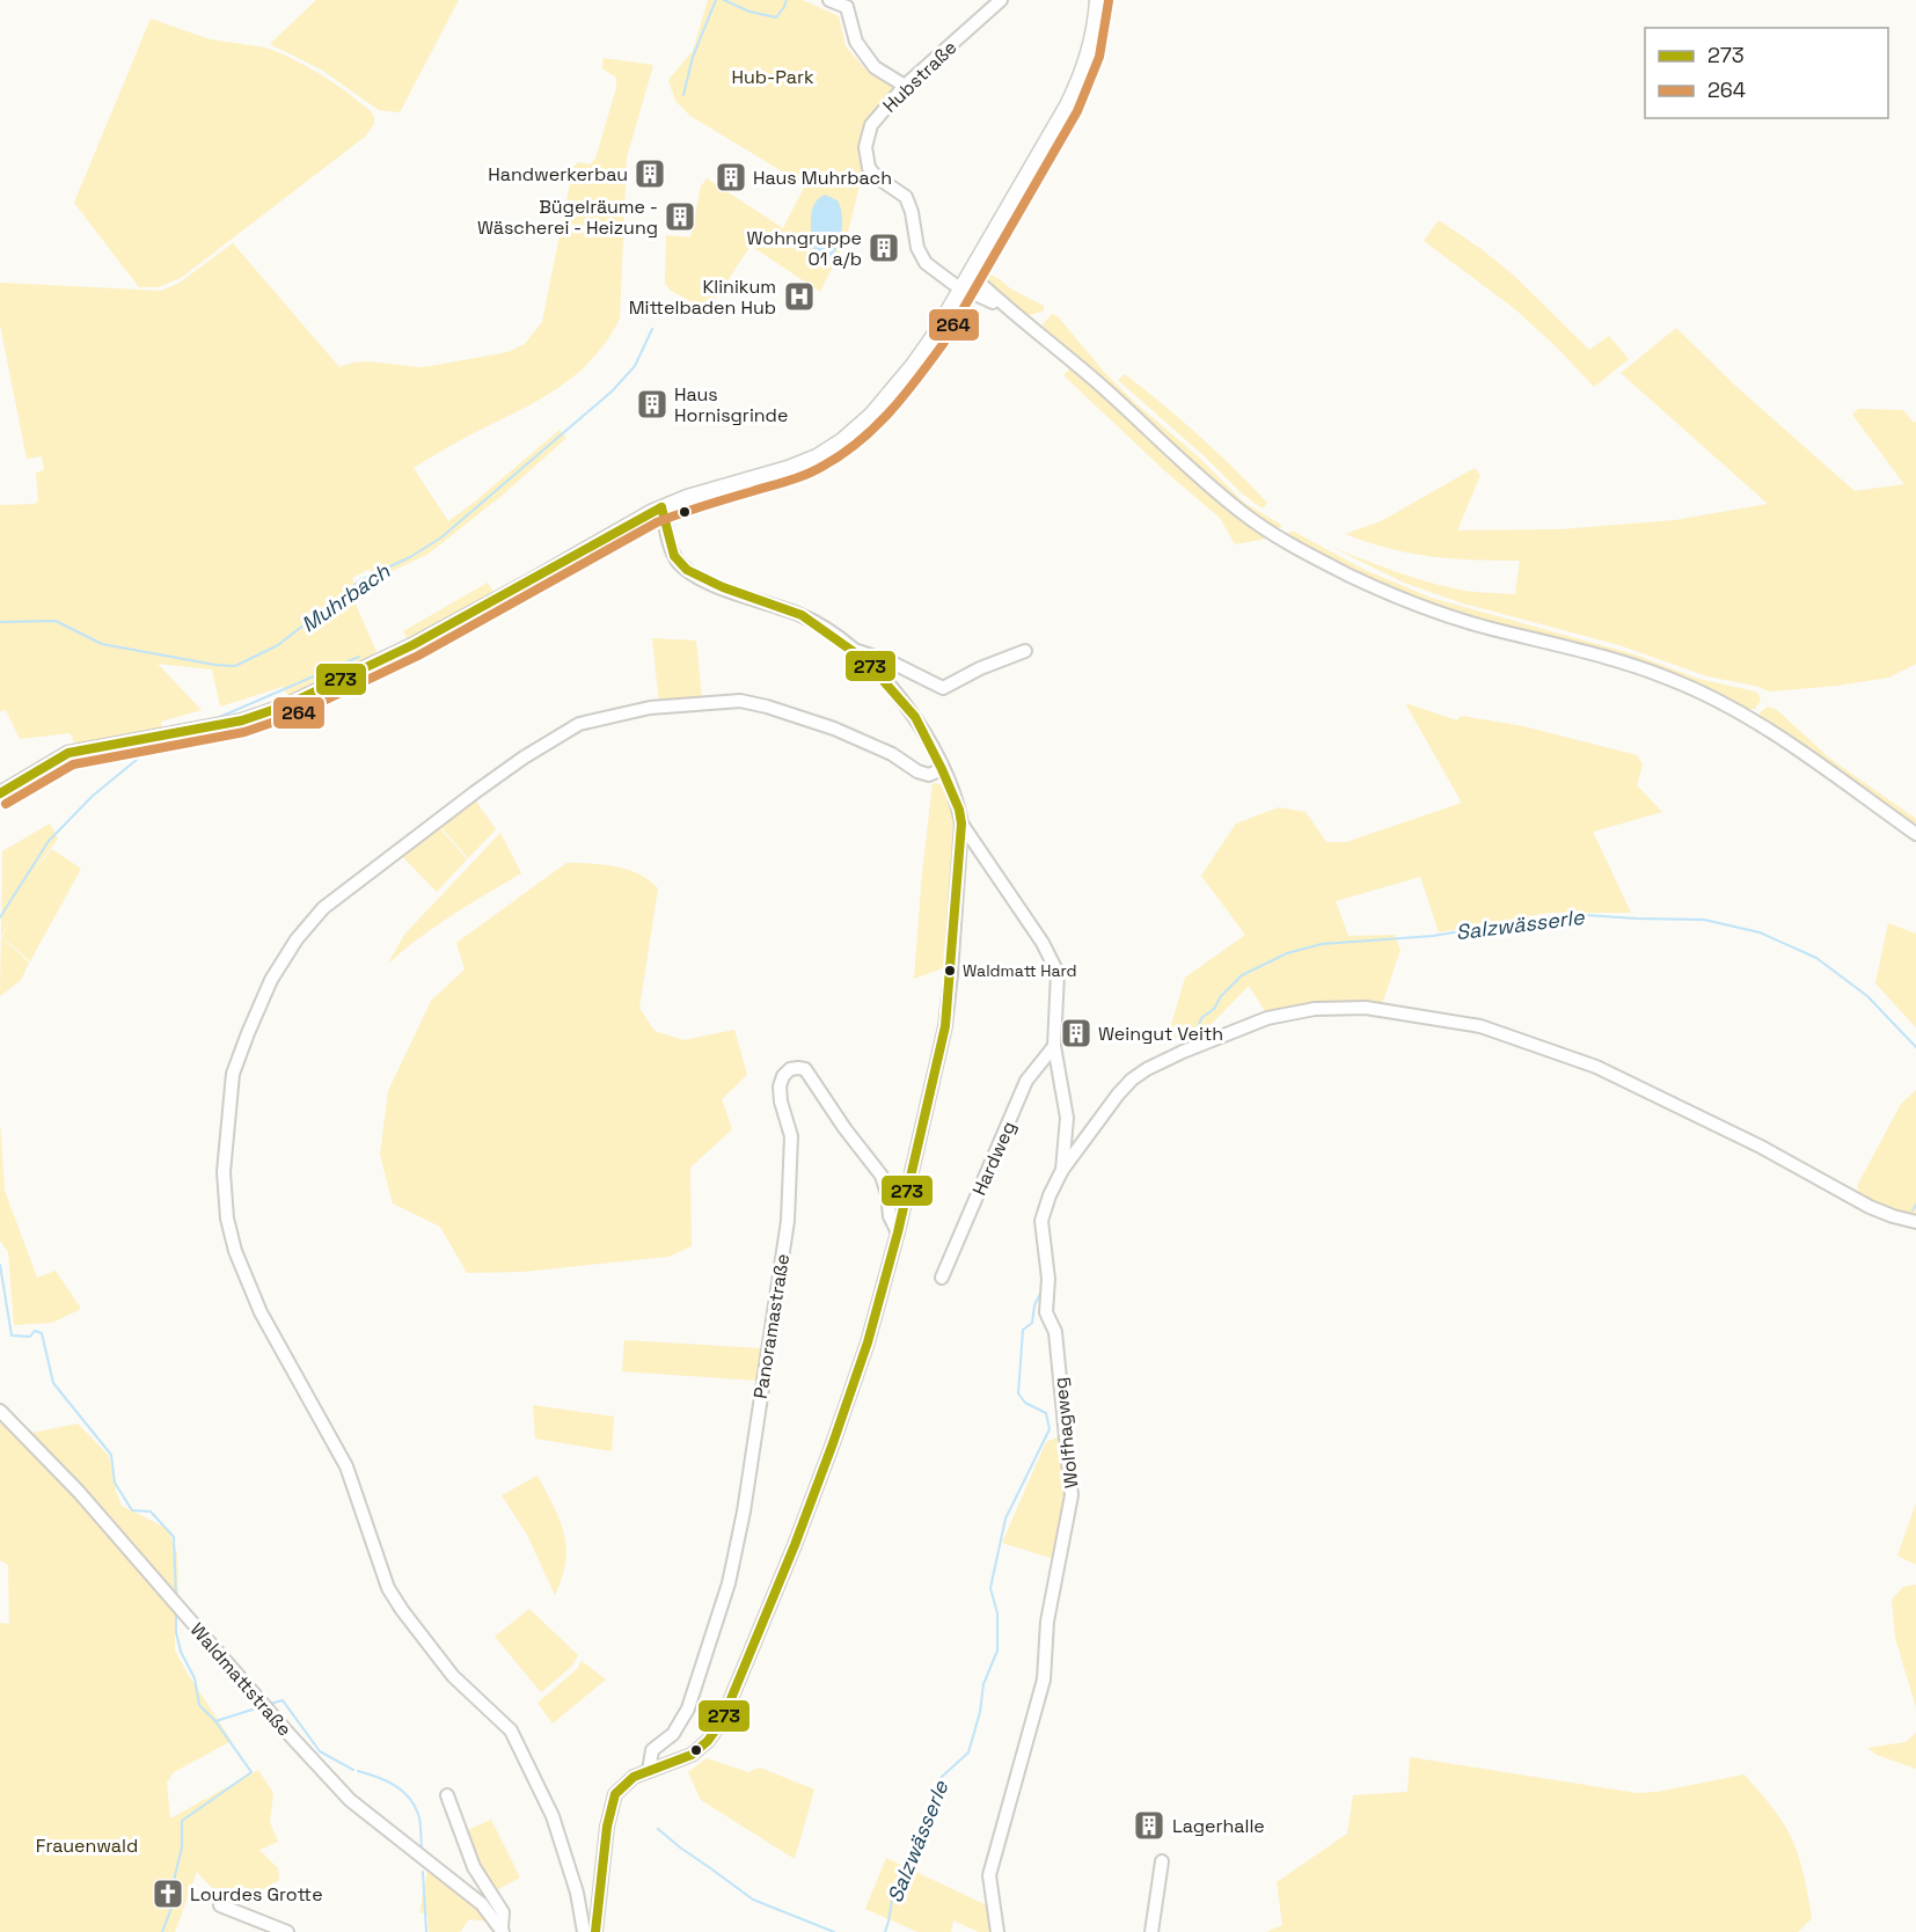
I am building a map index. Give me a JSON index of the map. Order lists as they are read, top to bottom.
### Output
{
  "streets": {
    "street": [
      "Hubstraße",
      "Hardweg",
      "Panoramastraße",
      "Wolfhagweg",
      "Waldmattstraße"
    ]
  },
  "crossings": [
    ["Hardweg", "Wolfhagweg"]
  ],
  "water": ["Muhrbach", "Salzwässerle"],
  "parks": ["Hub-Park", "Frauenwald"],
  "places": {
    "building": [
      "Handwerkerbau",
      "Haus Muhrbach",
      "Bügelräume - Wäscherei - Heizung",
      "Wohngruppe 01 a/b",
      "Haus Hornisgrinde",
      "Weingut Veith",
      "Lagerhalle"
    ],
    "hospital": ["Klinikum Mittelbaden Hub"],
    "other": ["Waldmatt Hard"],
    "church": ["Lourdes Grotte"]
  },
  "lines": ["transit line 264", "transit line 273"],
  "legend": ["273", "264"]
}
